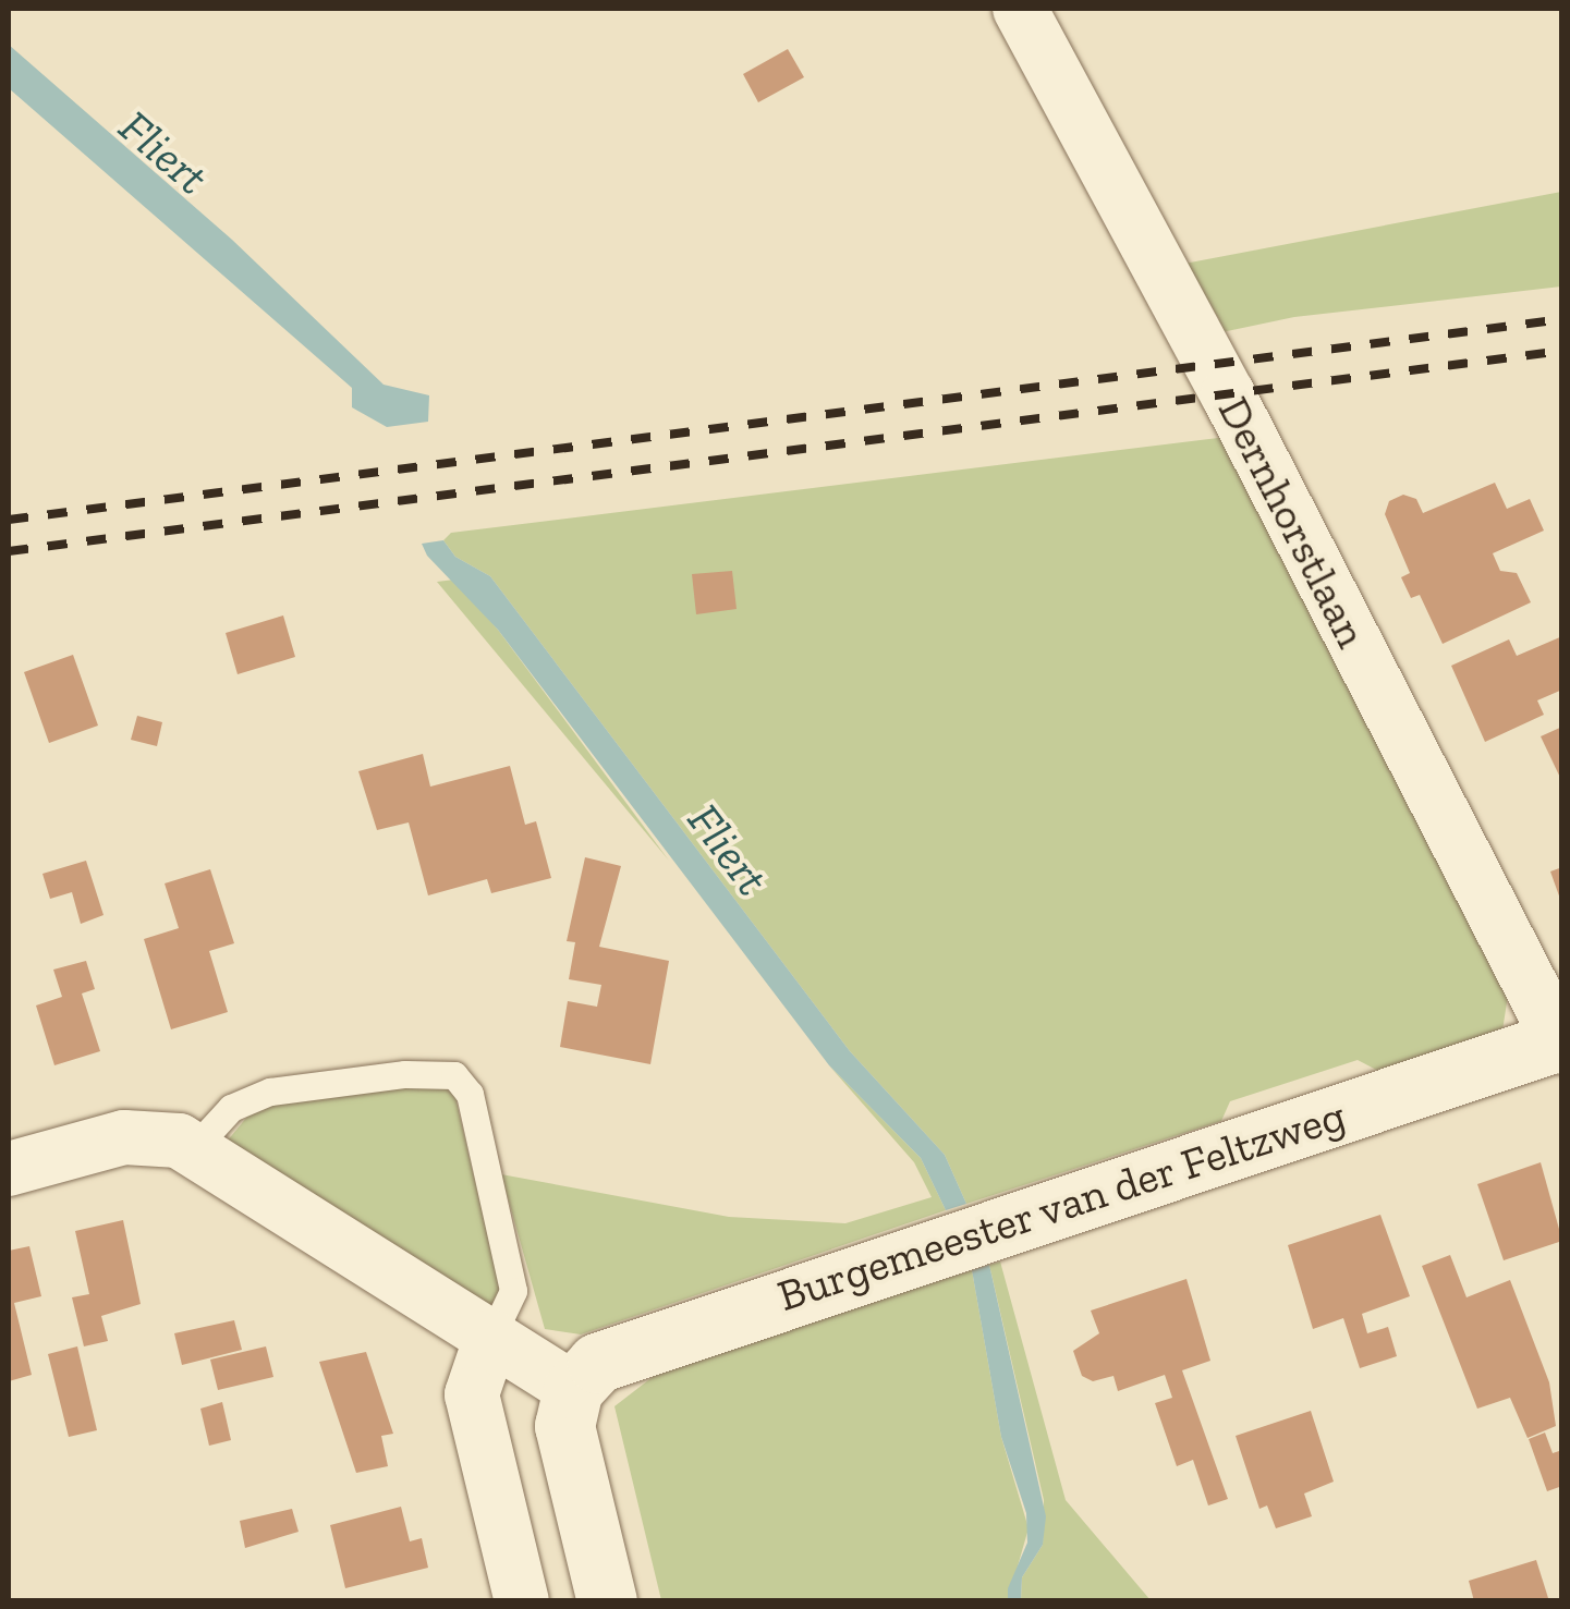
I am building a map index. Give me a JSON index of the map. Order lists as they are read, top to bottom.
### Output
{
  "streets": {
    "street": ["Dernhorstlaan", "Burgemeester van der Feltzweg"]
  },
  "crossings": [
    ["Dernhorstlaan", "Burgemeester van der Feltzweg"]
  ],
  "water": ["Fliert"]
}
